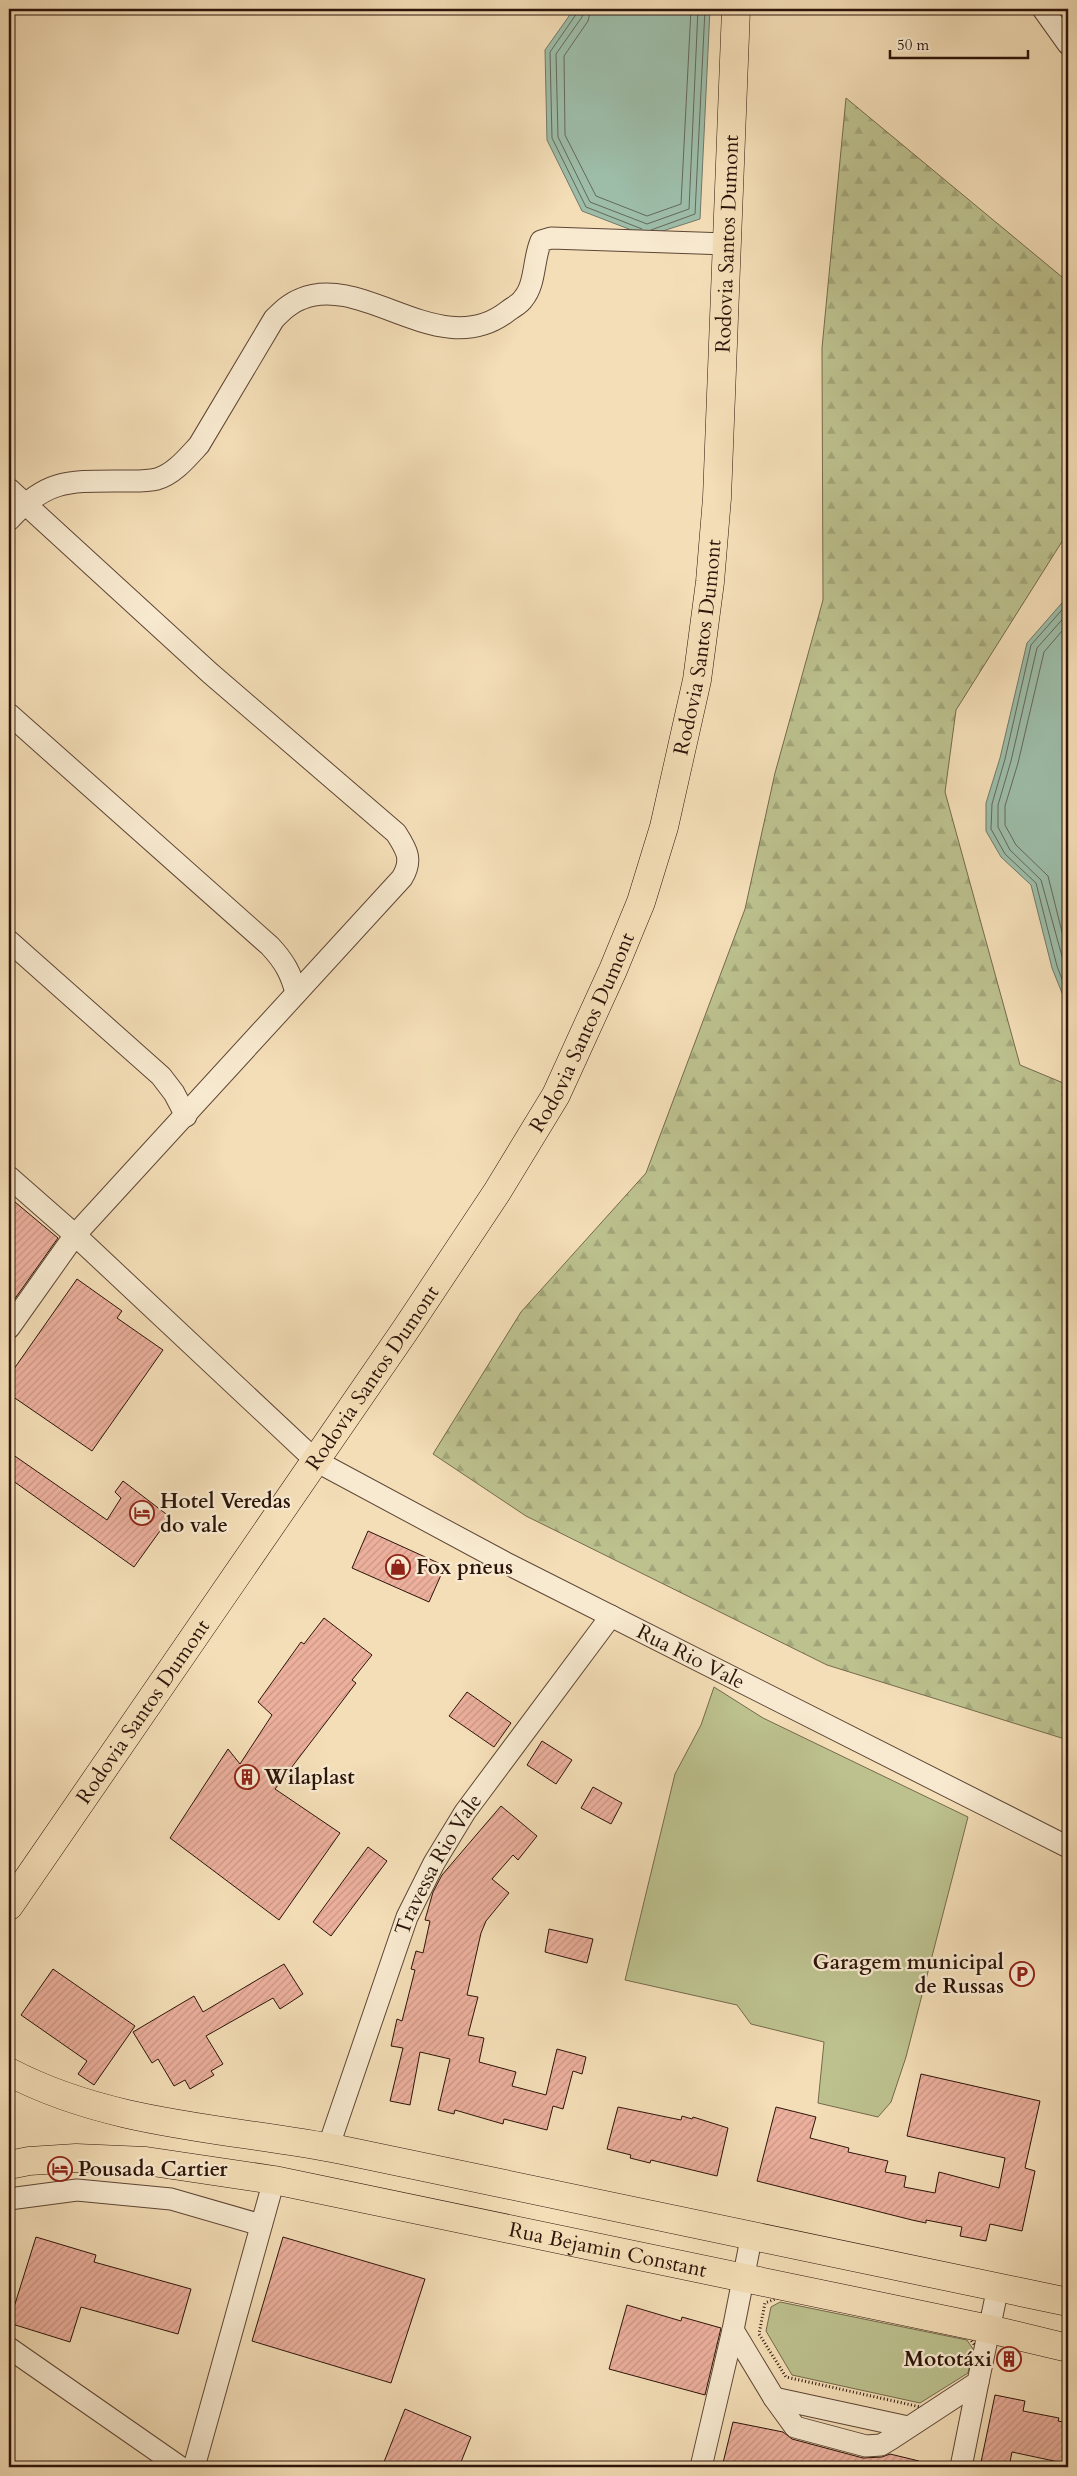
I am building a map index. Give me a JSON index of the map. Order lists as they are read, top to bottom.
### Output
{
  "streets": {
    "main road": ["Rodovia Santos Dumont", "Rua Bejamin Constant"],
    "street": ["Rua Rio Vale", "Travessa Rio Vale"]
  },
  "crossings": [
    ["Rodovia Santos Dumont", "Rua Rio Vale"],
    ["Rua Rio Vale", "Travessa Rio Vale"]
  ],
  "places": {
    "hotel": ["Hotel Veredas do vale", "Pousada Cartier"],
    "shop": ["Fox pneus"],
    "building": ["Wilaplast", "Mototáxi"],
    "parking": ["Garagem municipal de Russas"]
  },
  "scale_bar": "50 m"
}
